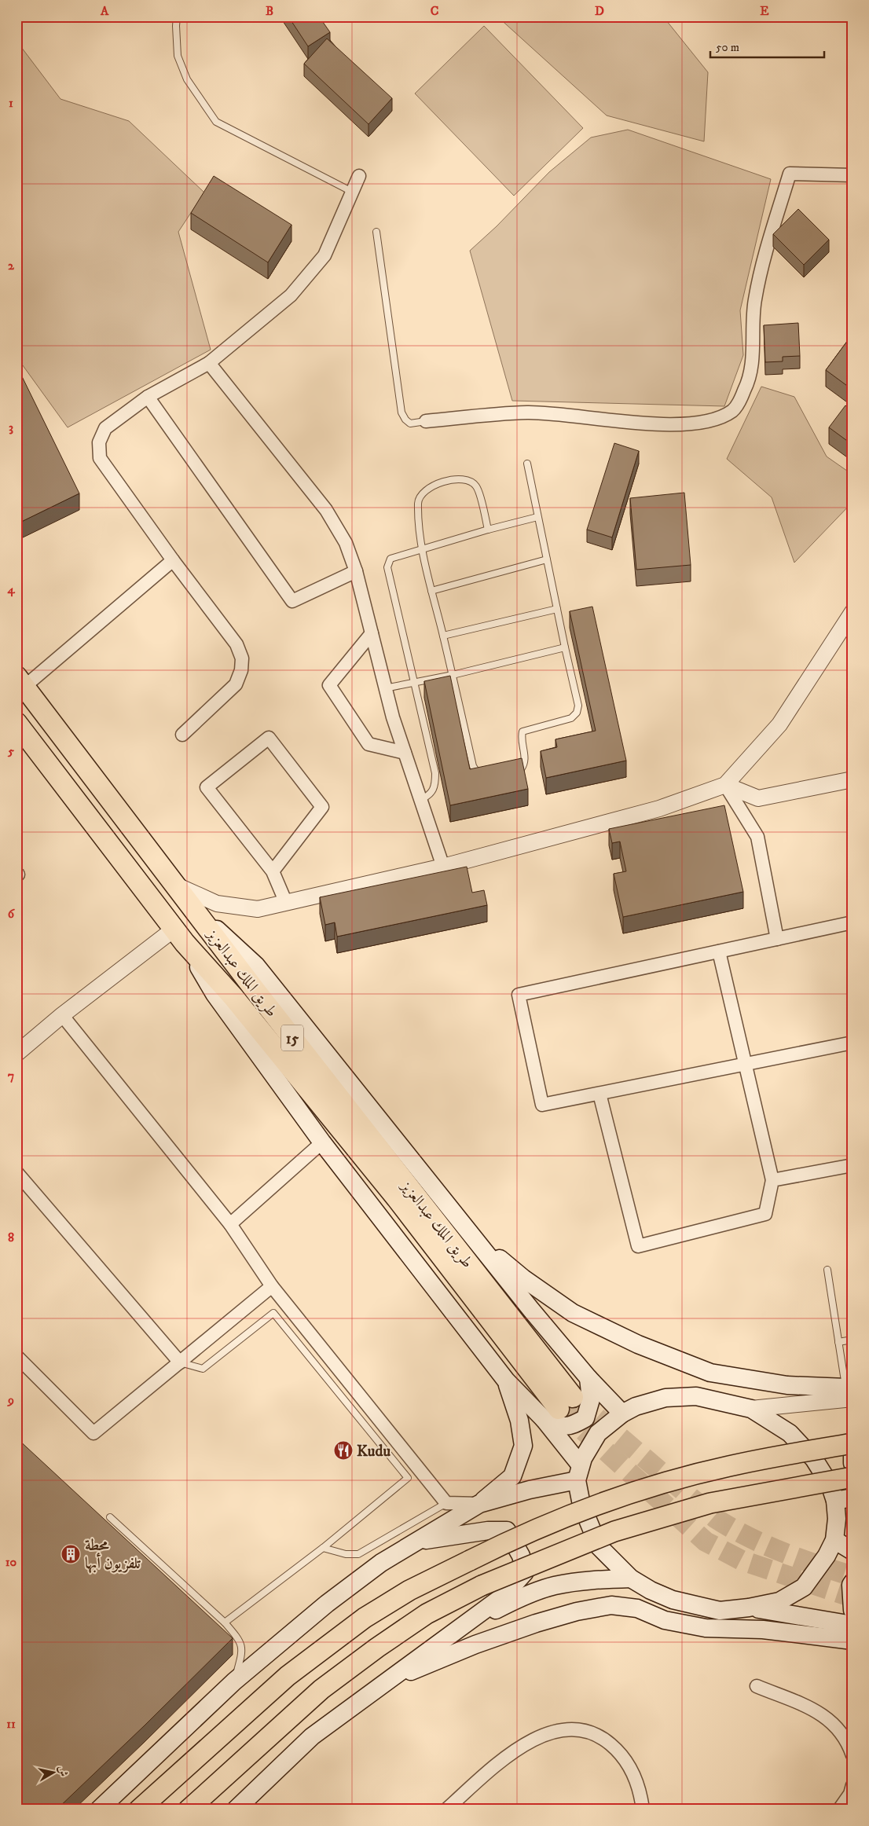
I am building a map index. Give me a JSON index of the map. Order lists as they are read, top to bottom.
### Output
{
  "streets": {
    "highway": ["طريق الملك عبدالعزيز", "15"]
  },
  "places": {
    "restaurant": ["Kudu"],
    "building": ["محطة تلفزيون أبها"]
  },
  "scale_bar": "50 m",
  "north": "right",
  "grid": {
    "columns": [
      "A",
      "B",
      "C",
      "D",
      "E"
    ],
    "rows": [
      "1",
      "2",
      "3",
      "4",
      "5",
      "6",
      "7",
      "8",
      "9",
      "10",
      "11"
    ]
  }
}
